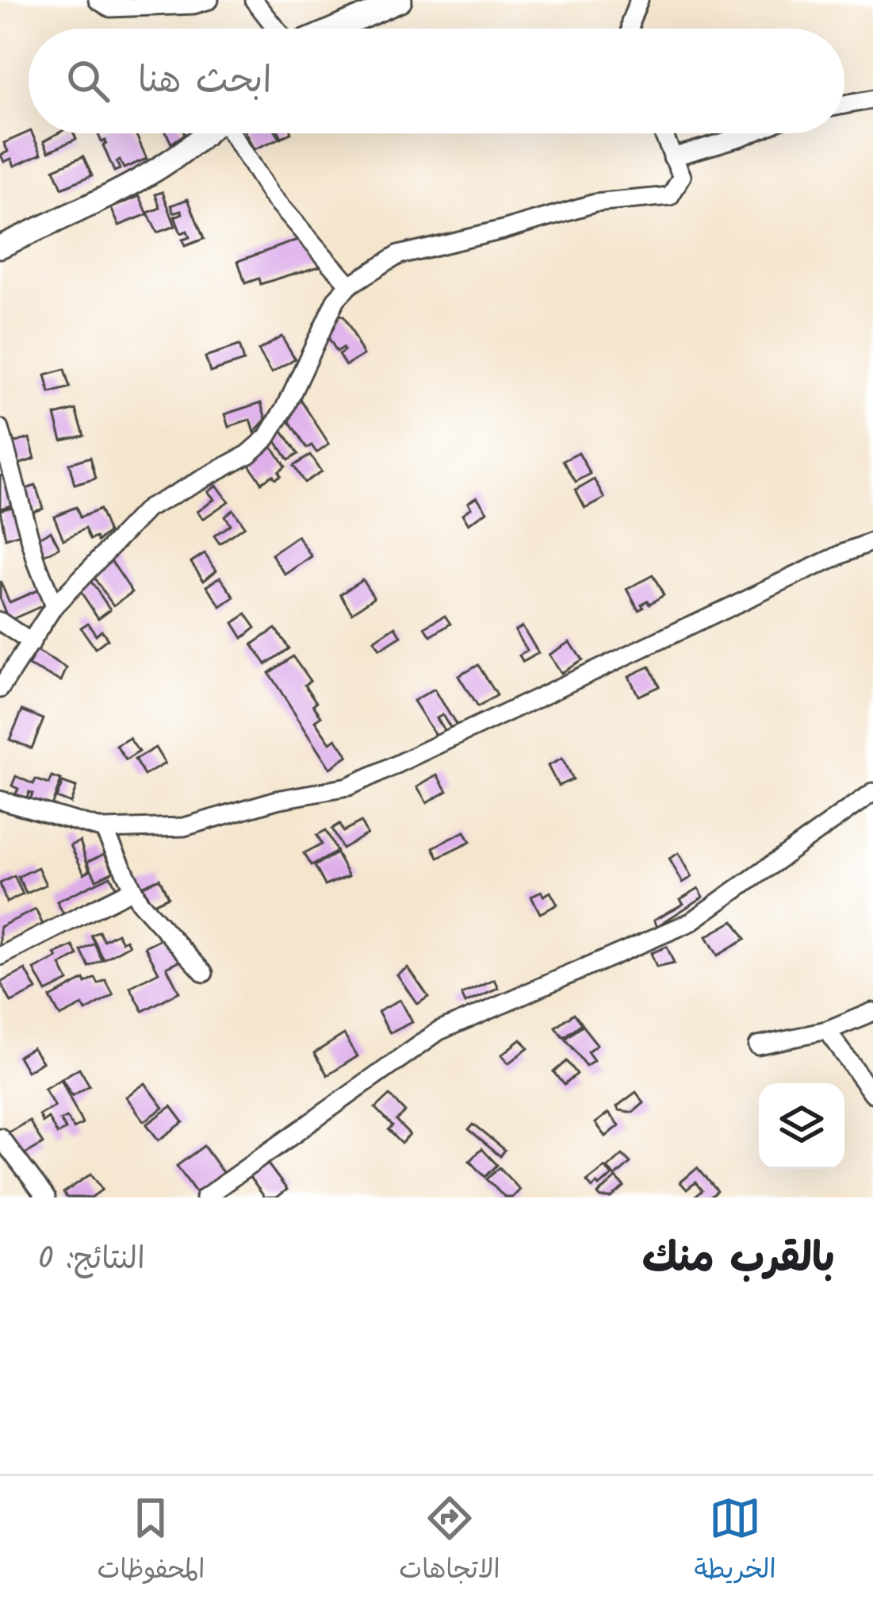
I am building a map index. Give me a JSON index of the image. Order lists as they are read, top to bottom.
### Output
{
  "page": {
    "search": "ابحث هنا",
    "heading": ["بالقرب منك", "النتائج: 0"],
    "nav": ["الخريطة", "الاتجاهات", "المحفوظات"]
  }
}
